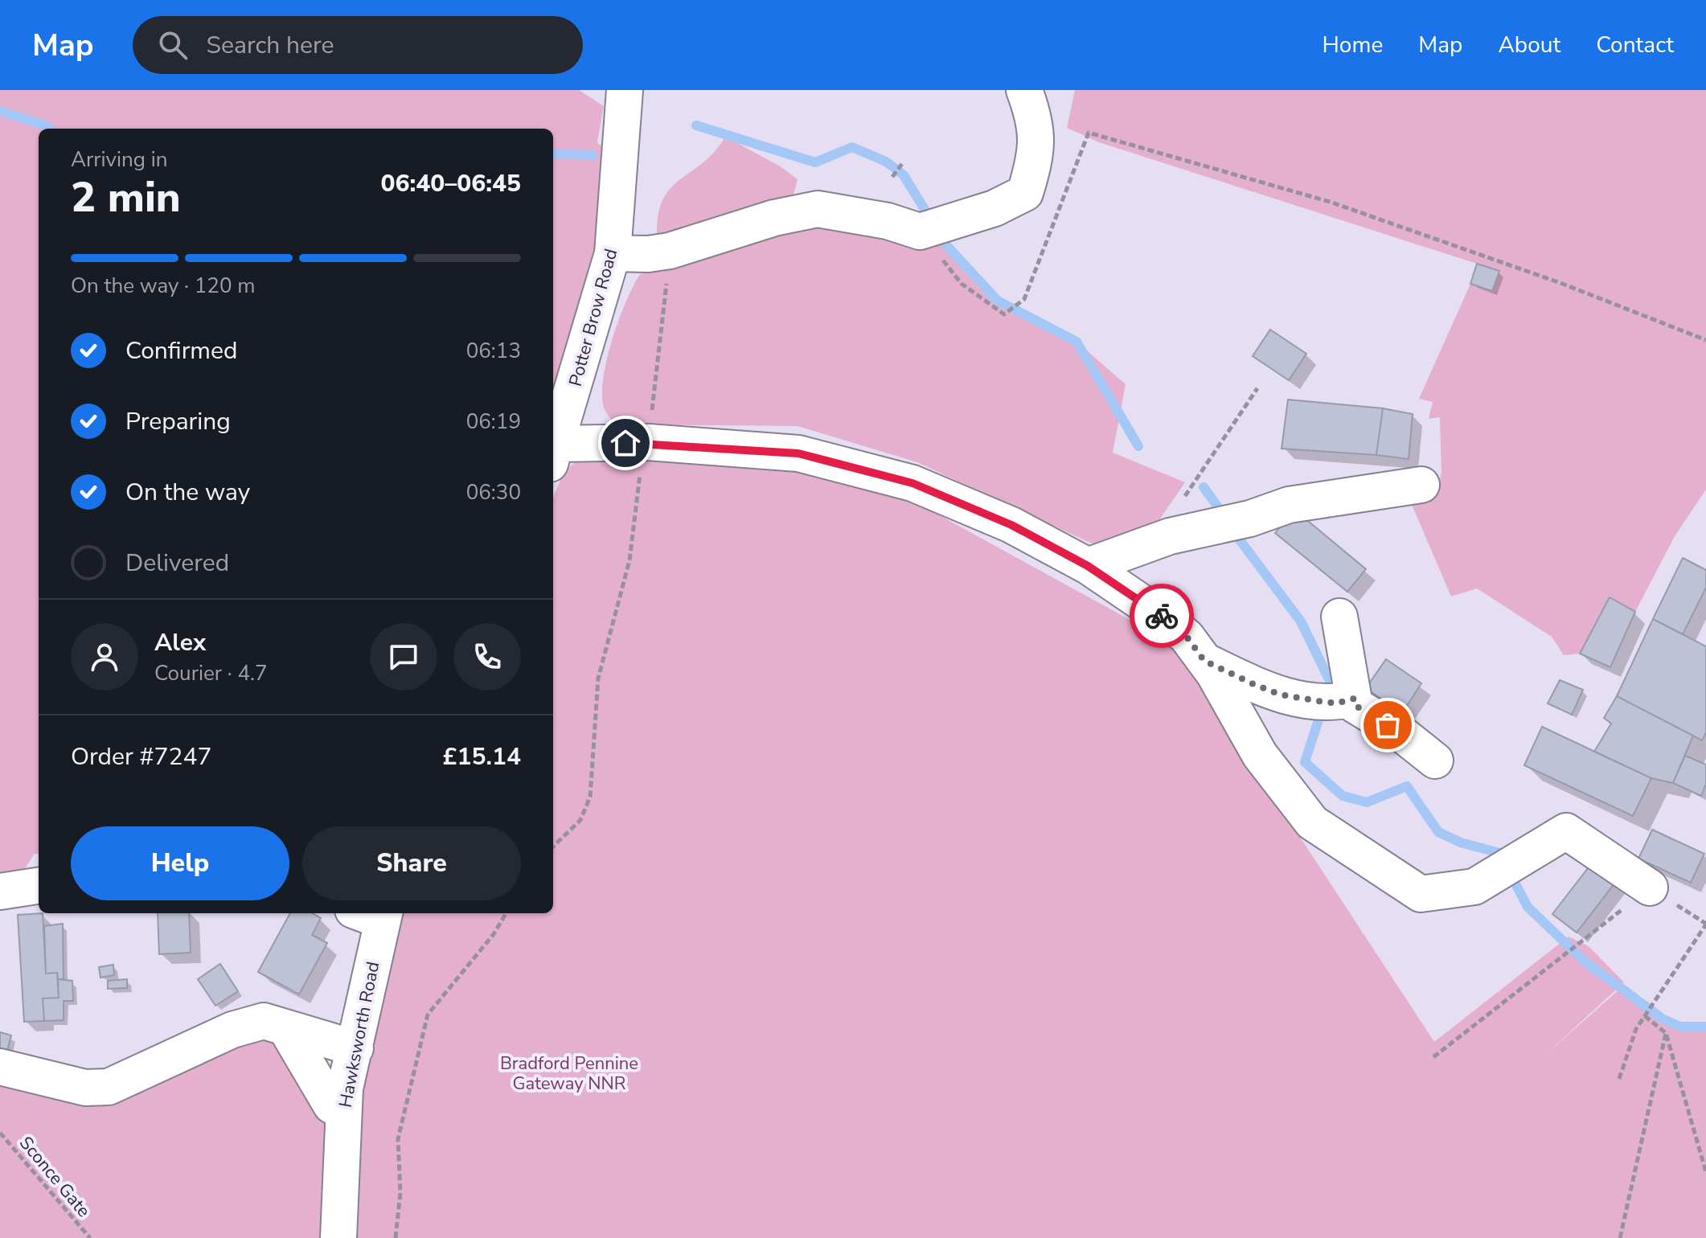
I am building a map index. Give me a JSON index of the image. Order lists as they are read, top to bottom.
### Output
{
  "streets": {
    "street": ["Potter Brow Road", "Hawksworth Road"],
    "path": ["Sconce Gate"]
  },
  "parks": ["Bradford Pennine Gateway NNR"],
  "page": {
    "header": "Map",
    "search": "Search here",
    "nav": [
      "Home",
      "Map",
      "About",
      "Contact"
    ],
    "heading": ["2 min", "Arriving in", "06:40–06:45"],
    "panel": [
      "Alex",
      "Courier · 4.7",
      "Order #7247",
      "£15.14"
    ],
    "bar": "On the way · 120 m",
    "list": [
      ["Confirmed", "06:13"],
      ["Preparing", "06:19"],
      ["On the way", "06:30"],
      "Delivered"
    ],
    "buttons": ["Help", "Share"]
  }
}
